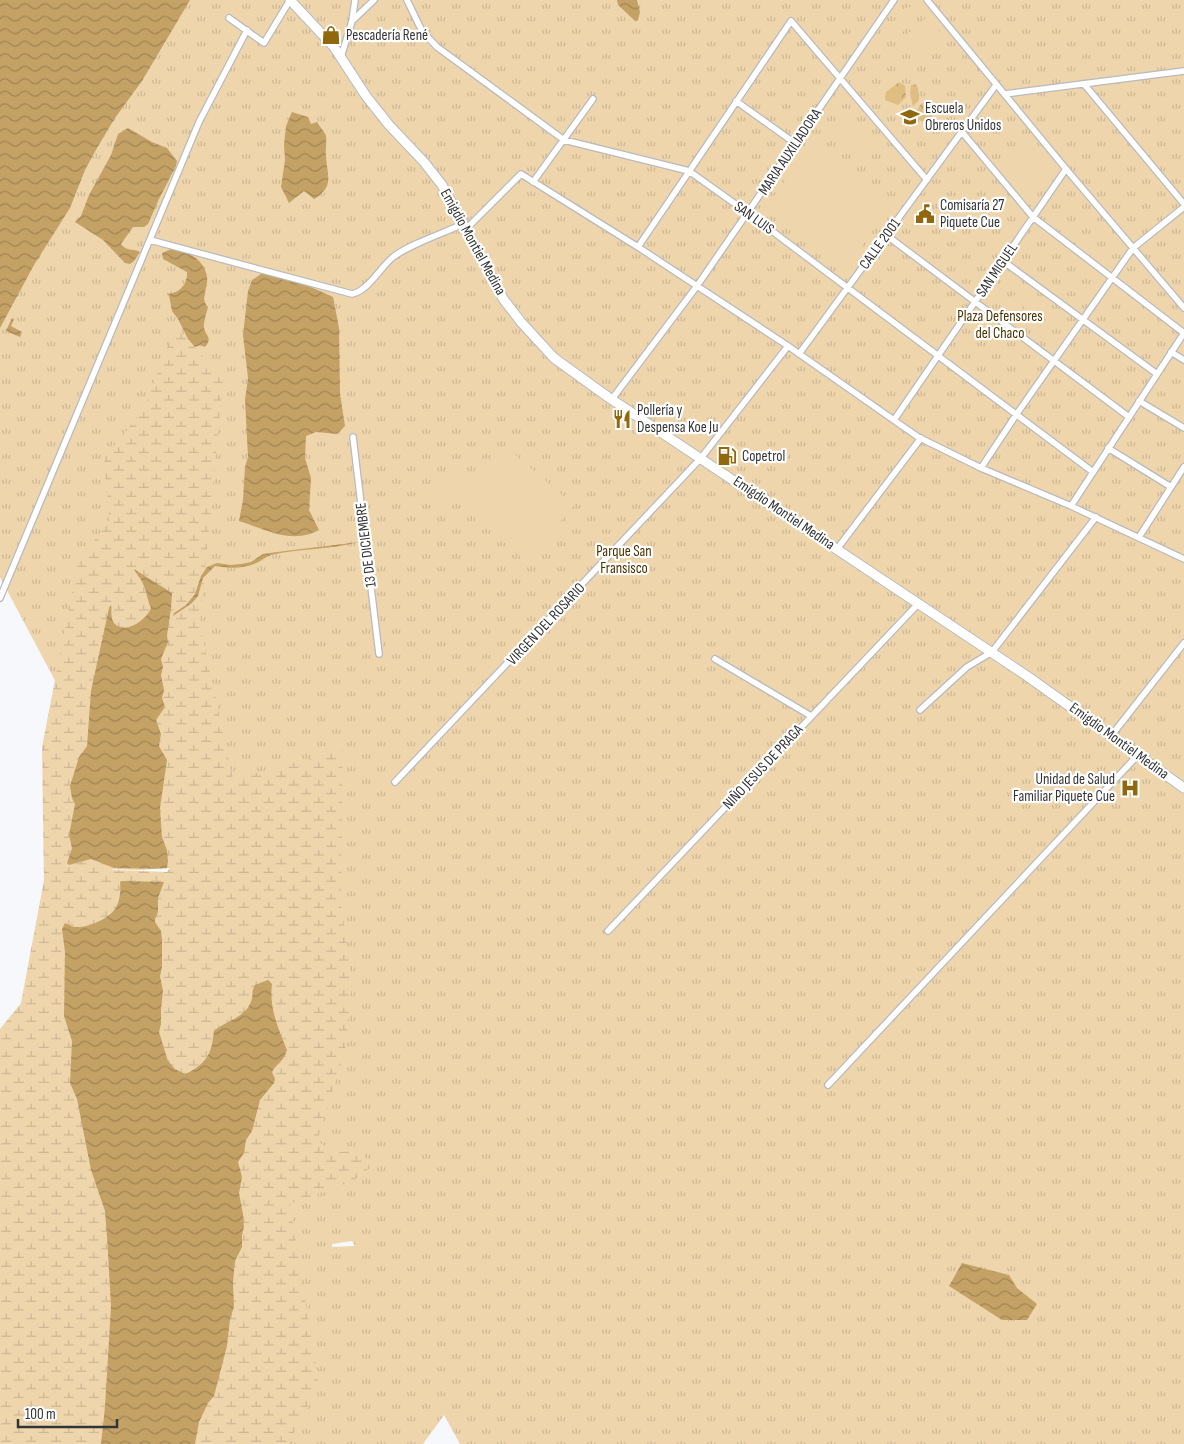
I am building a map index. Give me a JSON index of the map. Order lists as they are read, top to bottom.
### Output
{
  "streets": {
    "main road": ["Emigdio Montiel Medina"],
    "street": [
      "MARIA AUXILIADORA",
      "SAN LUIS",
      "CALLE 2001",
      "SAN MIGUEL",
      "13 DE DICIEMBRE",
      "VIRGEN DEL ROSARIO",
      "NIÑO JESUS DE PRAGA"
    ]
  },
  "crossings": [
    ["MARIA AUXILIADORA", "SAN LUIS"],
    ["MARIA AUXILIADORA", "Emigdio Montiel Medina"],
    ["SAN LUIS", "CALLE 2001"],
    ["SAN LUIS", "SAN MIGUEL"],
    ["Emigdio Montiel Medina", "VIRGEN DEL ROSARIO"],
    ["Emigdio Montiel Medina", "NIÑO JESUS DE PRAGA"]
  ],
  "parks": ["Plaza Defensores del Chaco", "Parque San Fransisco"],
  "places": {
    "shop": ["Pescadería René"],
    "school or university": ["Escuela Obreros Unidos"],
    "public building": ["Comisaría 27 Piquete Cue"],
    "restaurant": ["Pollería y Despensa Koe Ju"],
    "fuel station": ["Copetrol"],
    "hospital": ["Unidad de Salud Familiar Piquete Cue"]
  },
  "scale_bar": "100 m"
}
